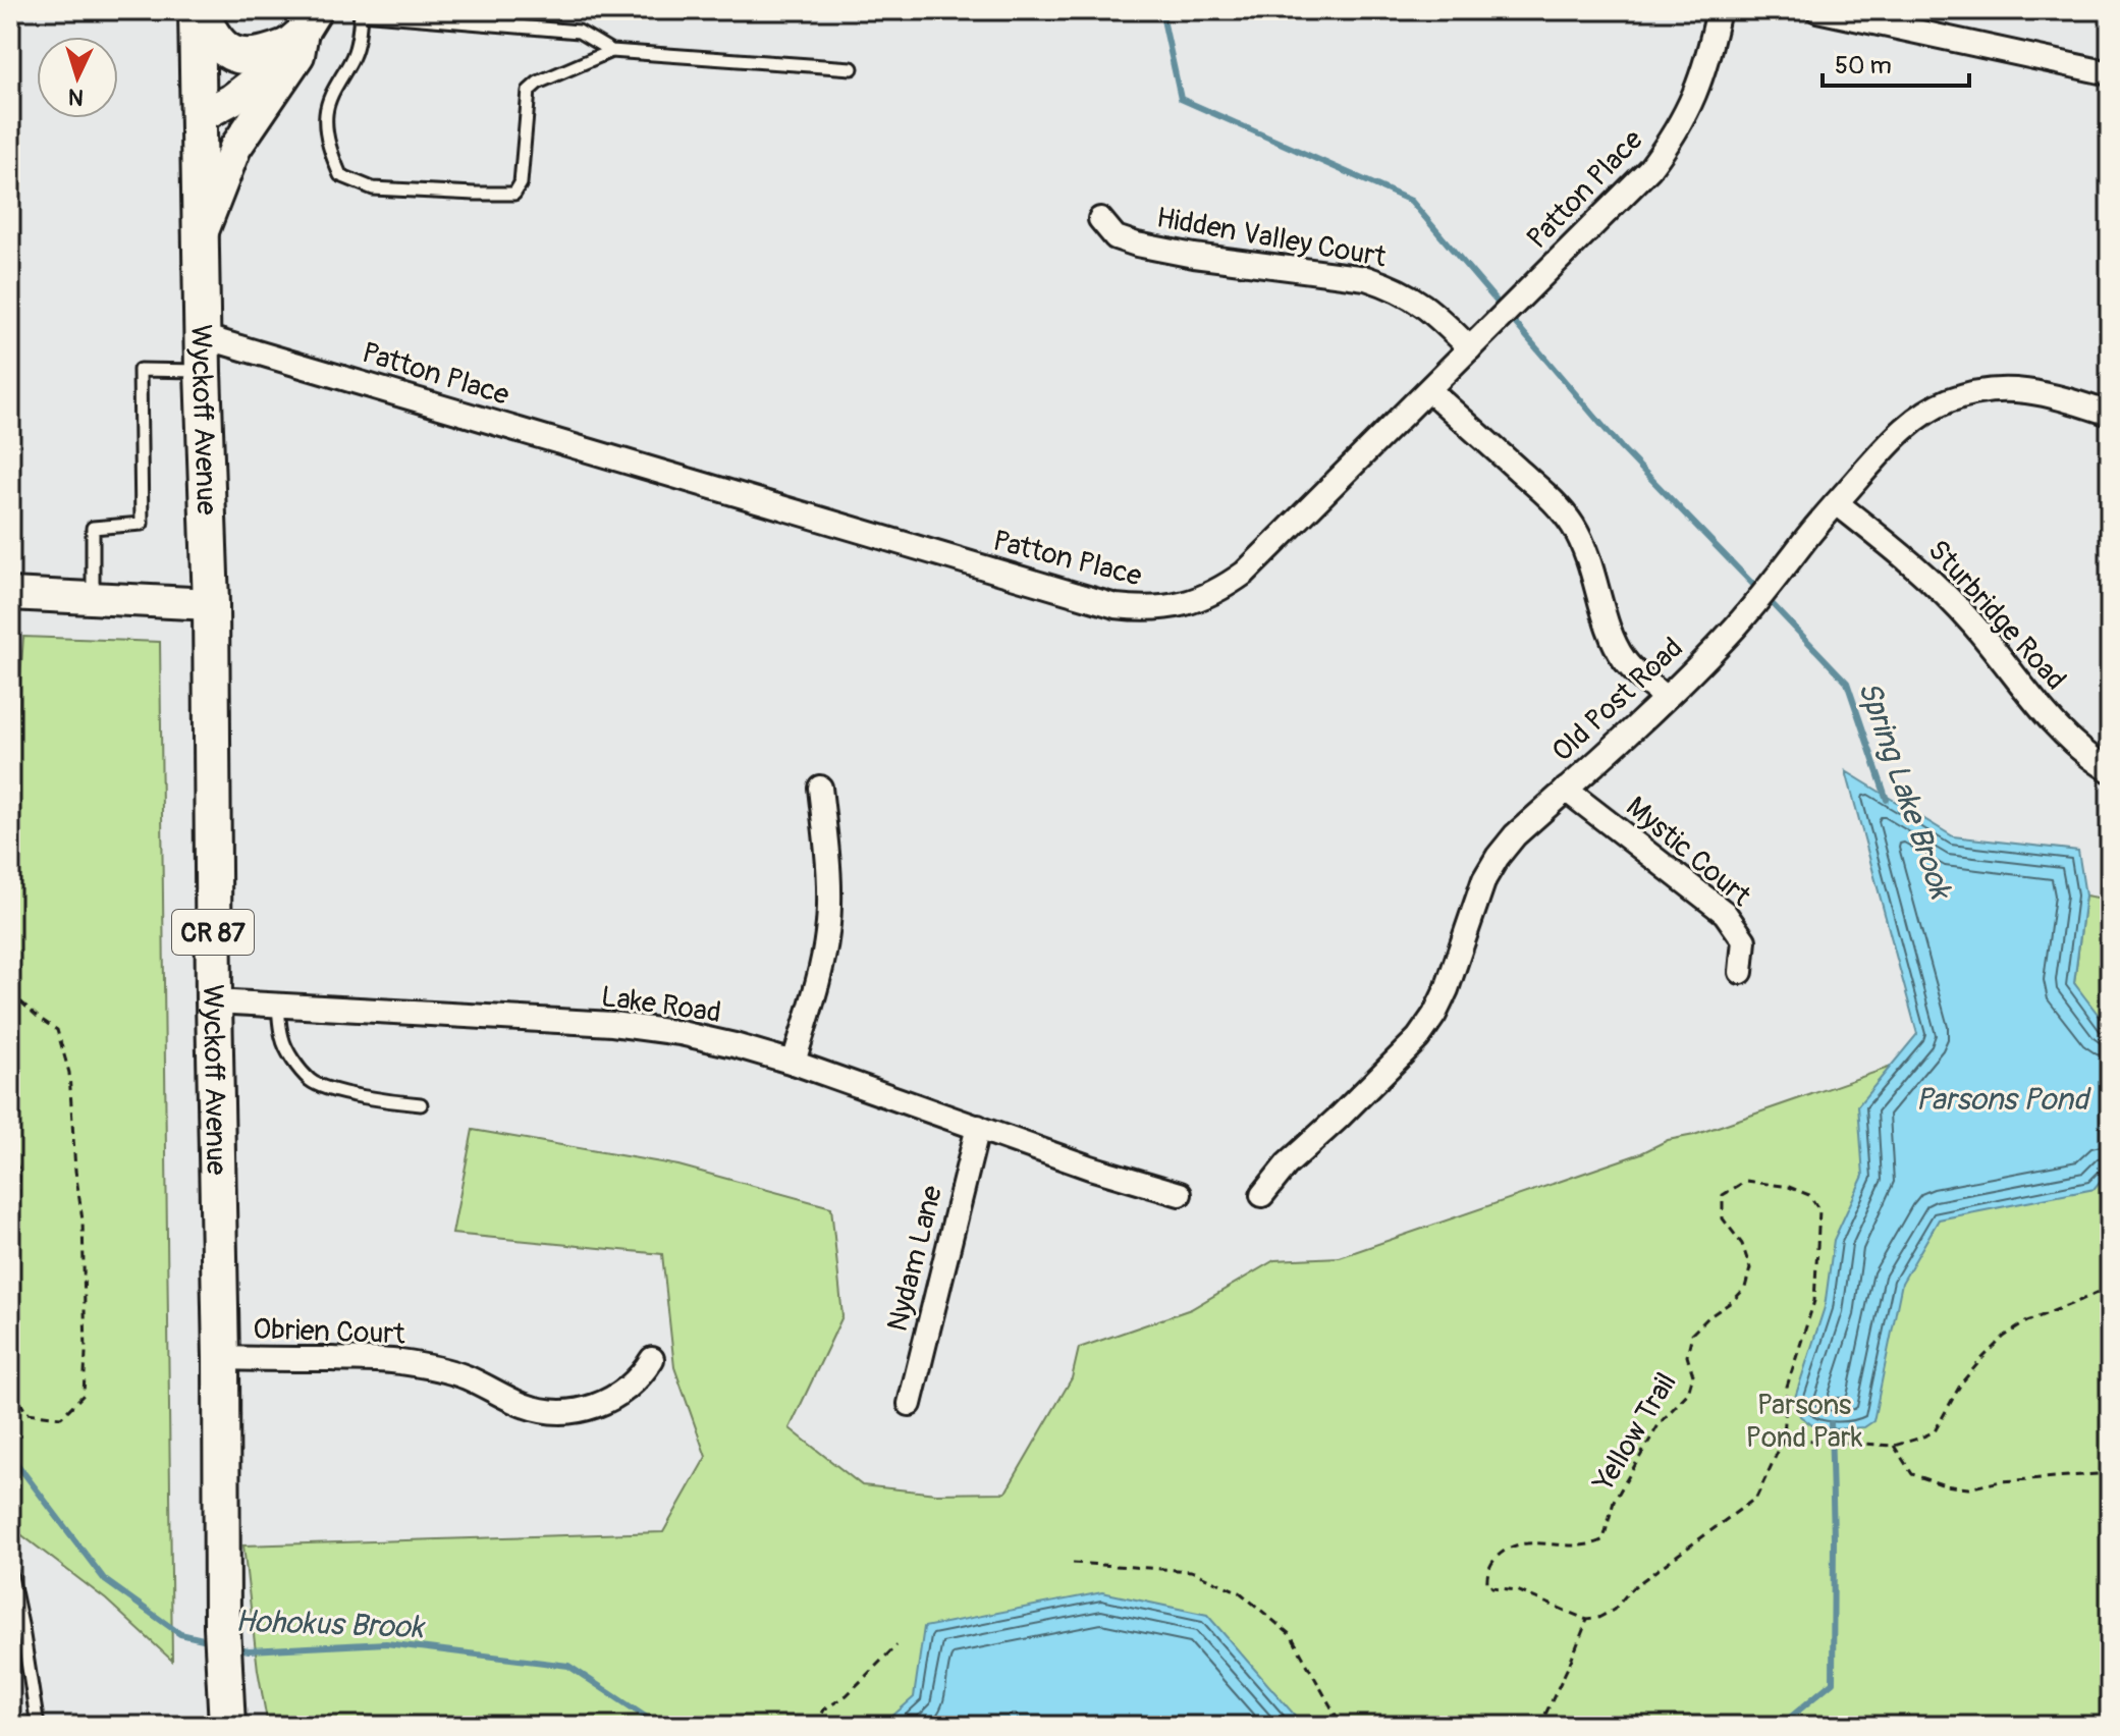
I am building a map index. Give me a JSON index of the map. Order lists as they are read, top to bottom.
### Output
{
  "streets": {
    "main road": ["Wyckoff Avenue", "CR 87"],
    "street": [
      "Patton Place",
      "Hidden Valley Court",
      "Sturbridge Road",
      "Old Post Road",
      "Mystic Court",
      "Lake Road",
      "Nydam Lane",
      "Obrien Court"
    ],
    "path": ["Yellow Trail"]
  },
  "crossings": [
    ["Patton Place", "Hidden Valley Court"],
    ["Patton Place", "Wyckoff Avenue"],
    ["Wyckoff Avenue", "Lake Road"],
    ["Wyckoff Avenue", "Obrien Court"],
    ["Sturbridge Road", "Old Post Road"],
    ["Old Post Road", "Mystic Court"],
    ["Lake Road", "Nydam Lane"]
  ],
  "water": ["Spring Lake Brook", "Parsons Pond", "Hohokus Brook"],
  "parks": ["Parsons Pond Park"],
  "scale_bar": "50 m",
  "north": "bottom"
}
